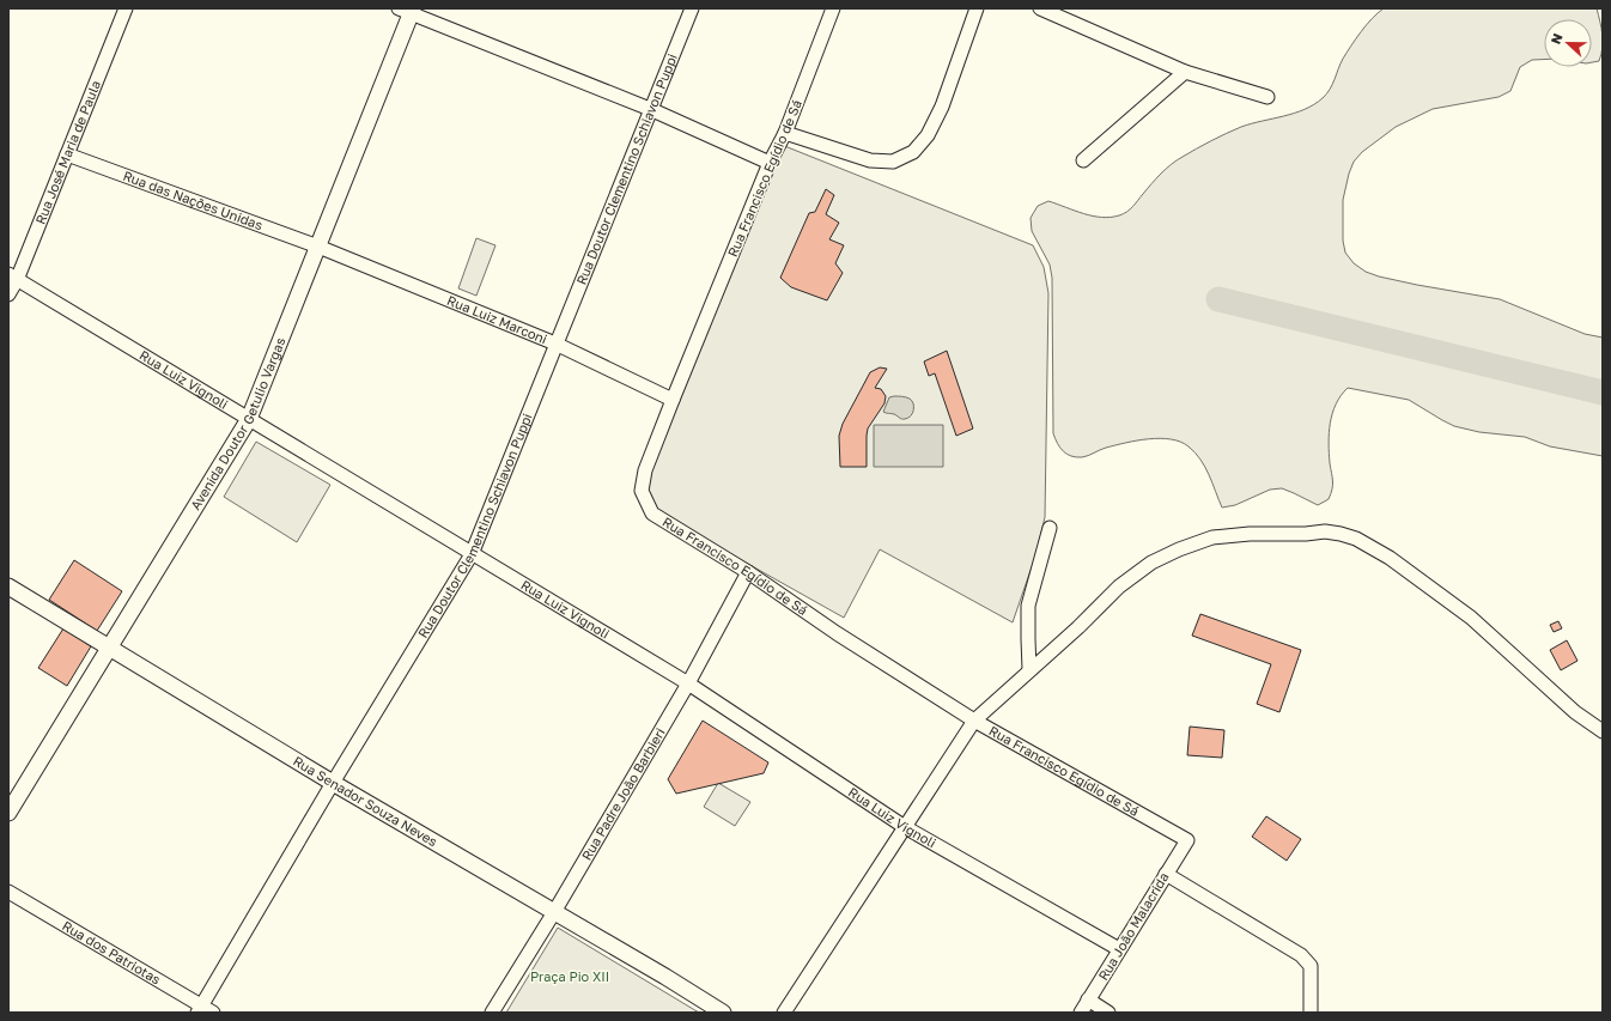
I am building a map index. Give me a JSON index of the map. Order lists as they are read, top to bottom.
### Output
{
  "streets": {
    "street": [
      "Rua José Maria de Paula",
      "Rua Doutor Clementino Schiavon Puppi",
      "Rua Francisco Egídio de Sá",
      "Rua das Nações Unidas",
      "Rua Luiz Marconi",
      "Rua Luiz Vignoli",
      "Avenida Doutor Getulio Vargas",
      "Rua Padre João Barbieri",
      "Rua Senador Souza Neves",
      "Rua João Malacrida",
      "Rua dos Patriotas"
    ]
  },
  "crossings": [
    ["Rua José Maria de Paula", "Rua das Nações Unidas"],
    ["Rua José Maria de Paula", "Rua Luiz Vignoli"],
    ["Rua Doutor Clementino Schiavon Puppi", "Rua Luiz Marconi"],
    ["Rua Doutor Clementino Schiavon Puppi", "Rua Luiz Vignoli"],
    ["Rua Doutor Clementino Schiavon Puppi", "Rua Senador Souza Neves"],
    ["Rua Doutor Clementino Schiavon Puppi", "Rua dos Patriotas"],
    ["Rua Francisco Egídio de Sá", "Rua Luiz Marconi"],
    ["Rua Francisco Egídio de Sá", "Rua Padre João Barbieri"],
    ["Rua Francisco Egídio de Sá", "Rua João Malacrida"],
    ["Rua das Nações Unidas", "Rua Luiz Marconi"],
    ["Rua das Nações Unidas", "Avenida Doutor Getulio Vargas"],
    ["Rua Luiz Marconi", "Avenida Doutor Getulio Vargas"],
    ["Rua Luiz Vignoli", "Avenida Doutor Getulio Vargas"],
    ["Rua Luiz Vignoli", "Rua Padre João Barbieri"],
    ["Rua Luiz Vignoli", "Rua João Malacrida"],
    ["Avenida Doutor Getulio Vargas", "Rua Senador Souza Neves"],
    ["Rua Padre João Barbieri", "Rua Senador Souza Neves"]
  ],
  "parks": ["Praça Pio XII"],
  "north": "left"
}
